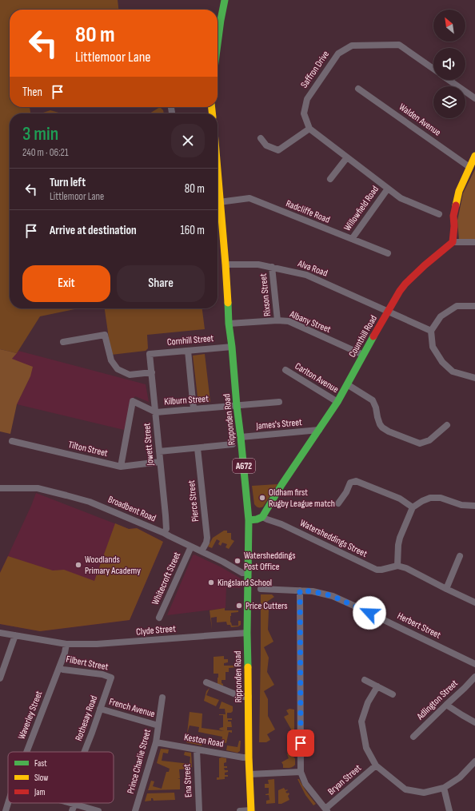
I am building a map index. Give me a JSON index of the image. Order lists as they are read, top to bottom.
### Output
{
  "streets": {
    "main road": ["Counthill Road", "Ripponden Road", "A672"],
    "street": [
      "Saffron Drive",
      "Walden Avenue",
      "Willowfield Road",
      "Radcliffe Road",
      "Alva Road",
      "Rixson Street",
      "Albany Street",
      "Cornhill Street",
      "Carlton Avenue",
      "Kilburn Street",
      "James's Street",
      "Jowett Street",
      "Tilton Street",
      "Pierce Street",
      "Broadbent Road",
      "Watersheddings Street",
      "Whitecroft Street",
      "Herbert Street",
      "Clyde Street",
      "Filbert Street",
      "Adlington Street",
      "French Avenue",
      "Waverley Street",
      "Rothesay Road",
      "Keston Road",
      "Prince Charlie Street",
      "Bryan Street",
      "Ena Street"
    ]
  },
  "crossings": [
    ["Willowfield Road", "Radcliffe Road"],
    ["Radcliffe Road", "Ripponden Road"],
    ["Alva Road", "Rixson Street"],
    ["Alva Road", "Counthill Road"],
    ["Alva Road", "Ripponden Road"],
    ["Rixson Street", "Albany Street"],
    ["Albany Street", "Counthill Road"],
    ["Albany Street", "Ripponden Road"],
    ["Counthill Road", "Carlton Avenue"],
    ["Counthill Road", "James's Street"],
    ["Counthill Road", "Watersheddings Street"],
    ["Cornhill Street", "Ripponden Road"],
    ["Cornhill Street", "Jowett Street"],
    ["Kilburn Street", "Ripponden Road"],
    ["Kilburn Street", "Jowett Street"],
    ["Ripponden Road", "James's Street"],
    ["Ripponden Road", "Broadbent Road"],
    ["Ripponden Road", "Clyde Street"],
    ["Ripponden Road", "Keston Road"],
    ["Jowett Street", "Tilton Street"],
    ["Jowett Street", "Broadbent Road"],
    ["Pierce Street", "Broadbent Road"],
    ["Broadbent Road", "Whitecroft Street"],
    ["Clyde Street", "Waverley Street"],
    ["Filbert Street", "Waverley Street"],
    ["Filbert Street", "Rothesay Road"],
    ["French Avenue", "Rothesay Road"],
    ["French Avenue", "Prince Charlie Street"],
    ["Keston Road", "Prince Charlie Street"],
    ["Keston Road", "Ena Street"]
  ],
  "places": [
    "Oldham first Rugby League match",
    "Watersheddings Post Office",
    "Woodlands Primary Academy",
    "Kingsland School",
    "Price Cutters"
  ],
  "legend": ["Fast", "Slow", "Jam"],
  "north": "top left",
  "page": {
    "turn": ["80 m", "Littlemoor Lane"],
    "then": "Then",
    "heading": ["3 min", "240 m · 06:21"],
    "list": [
      {
        "name": "Turn left",
        "note": "Littlemoor Lane",
        "value": "80 m"
      },
      {
        "name": "Arrive at destination",
        "value": "160 m"
      }
    ],
    "buttons": ["Exit", "Share"]
  }
}
